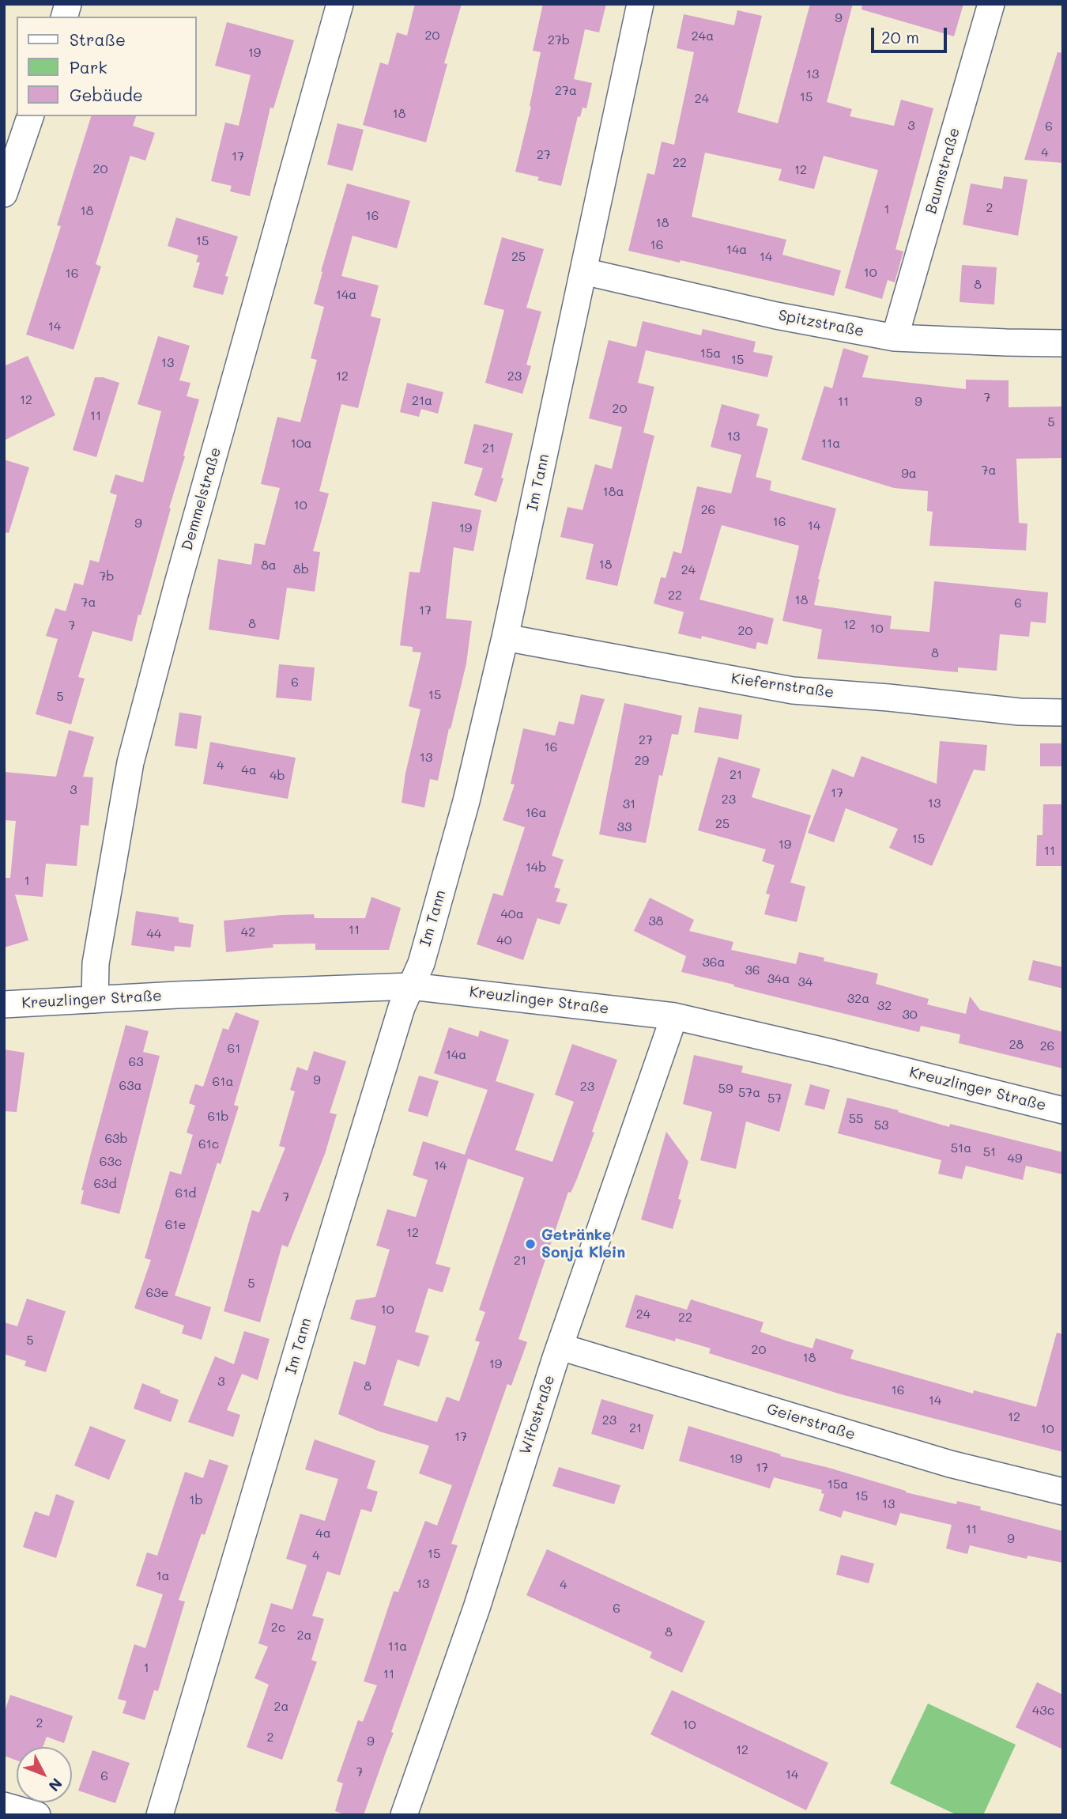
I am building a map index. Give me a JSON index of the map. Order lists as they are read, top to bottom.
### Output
{
  "streets": {
    "street": [
      "Baumstraße",
      "Spitzstraße",
      "Im Tann",
      "Demmelstraße",
      "Kiefernstraße",
      "Kreuzlinger Straße",
      "Wifostraße",
      "Geierstraße"
    ]
  },
  "crossings": [
    ["Baumstraße", "Spitzstraße"],
    ["Spitzstraße", "Im Tann"],
    ["Im Tann", "Kiefernstraße"],
    ["Im Tann", "Kreuzlinger Straße"],
    ["Demmelstraße", "Kreuzlinger Straße"],
    ["Kreuzlinger Straße", "Wifostraße"],
    ["Wifostraße", "Geierstraße"]
  ],
  "places": ["Getränke Sonja Klein"],
  "house_numbers": [
    "9",
    "20",
    "24a",
    "27b",
    "19",
    "13",
    "27a",
    "15",
    "24",
    "18",
    "3",
    "6",
    "4",
    "27",
    "17",
    "22",
    "20",
    "12",
    "2",
    "1",
    "18",
    "16",
    "18",
    "15",
    "16",
    "14a",
    "25",
    "14",
    "10",
    "16",
    "8",
    "14a",
    "14",
    "15a",
    "15",
    "13",
    "12",
    "23",
    "7",
    "12",
    "21a",
    "11",
    "9",
    "20",
    "11",
    "5",
    "13",
    "10a",
    "11a",
    "21",
    "7a",
    "9a",
    "18a",
    "10",
    "26",
    "16",
    "9",
    "14",
    "19",
    "18",
    "8a",
    "8b",
    "24",
    "7b",
    "22",
    "18",
    "7a",
    "6",
    "17",
    "8",
    "12",
    "7",
    "10",
    "20",
    "8",
    "6",
    "15",
    "5",
    "27",
    "16",
    "13",
    "29",
    "4",
    "4a",
    "21",
    "4b",
    "3",
    "17",
    "23",
    "13",
    "31",
    "16a",
    "25",
    "33",
    "15",
    "19",
    "11",
    "14b",
    "1",
    "40a",
    "38",
    "11",
    "42",
    "44",
    "40",
    "36a",
    "36",
    "34a",
    "34",
    "32a",
    "32",
    "30",
    "28",
    "26",
    "61",
    "14a",
    "63",
    "9",
    "61a",
    "63a",
    "23",
    "59",
    "57a",
    "57",
    "61b",
    "55",
    "53",
    "63b",
    "61c",
    "51a",
    "51",
    "49",
    "63c",
    "14",
    "63d",
    "61d",
    "7",
    "61e",
    "12",
    "21",
    "5",
    "63e",
    "10",
    "24",
    "22",
    "5",
    "20",
    "18",
    "19",
    "3",
    "8",
    "16",
    "14",
    "12",
    "23",
    "21",
    "10",
    "17",
    "19",
    "17",
    "15a",
    "15",
    "1b",
    "13",
    "11",
    "4a",
    "9",
    "15",
    "4",
    "1a",
    "13",
    "4",
    "6",
    "2c",
    "8",
    "2a",
    "11a",
    "1",
    "11",
    "2a",
    "43c",
    "2",
    "10",
    "2",
    "9",
    "12",
    "7",
    "14",
    "6"
  ],
  "legend": ["Straße", "Park", "Gebäude"],
  "scale_bar": "20 m",
  "north": "bottom right"
}
